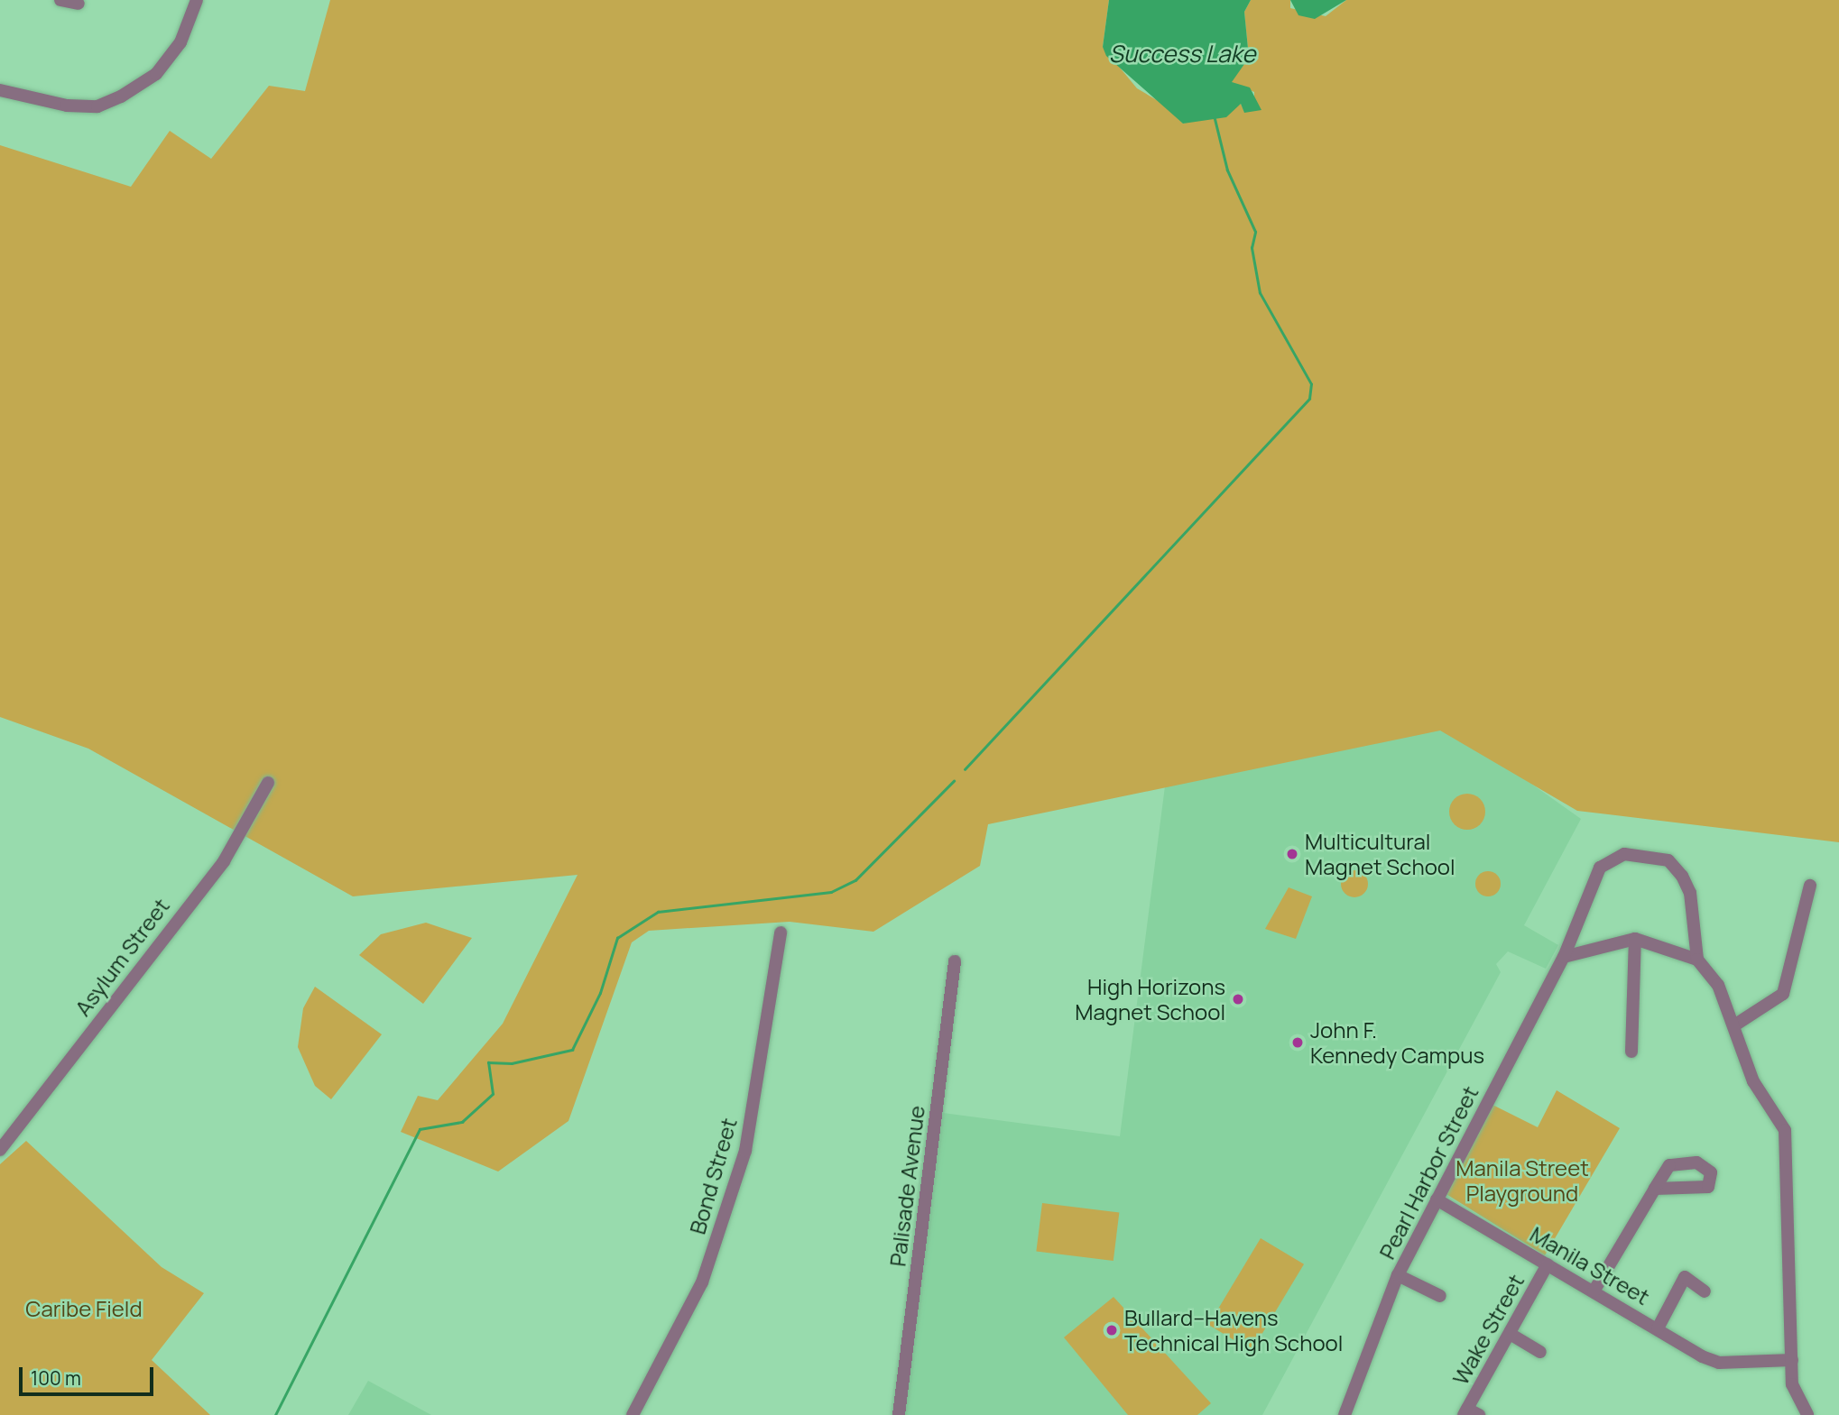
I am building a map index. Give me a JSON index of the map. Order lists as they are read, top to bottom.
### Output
{
  "streets": {
    "street": [
      "Asylum Street",
      "Pearl Harbor Street",
      "Bond Street",
      "Palisade Avenue",
      "Manila Street",
      "Wake Street"
    ]
  },
  "crossings": [
    ["Pearl Harbor Street", "Manila Street"],
    ["Manila Street", "Wake Street"]
  ],
  "water": ["Success Lake"],
  "parks": ["Manila Street Playground", "Caribe Field"],
  "places": [
    "Multicultural Magnet School",
    "High Horizons Magnet School",
    "John F. Kennedy Campus",
    "Bullard–Havens Technical High School"
  ],
  "scale_bar": "100 m"
}
